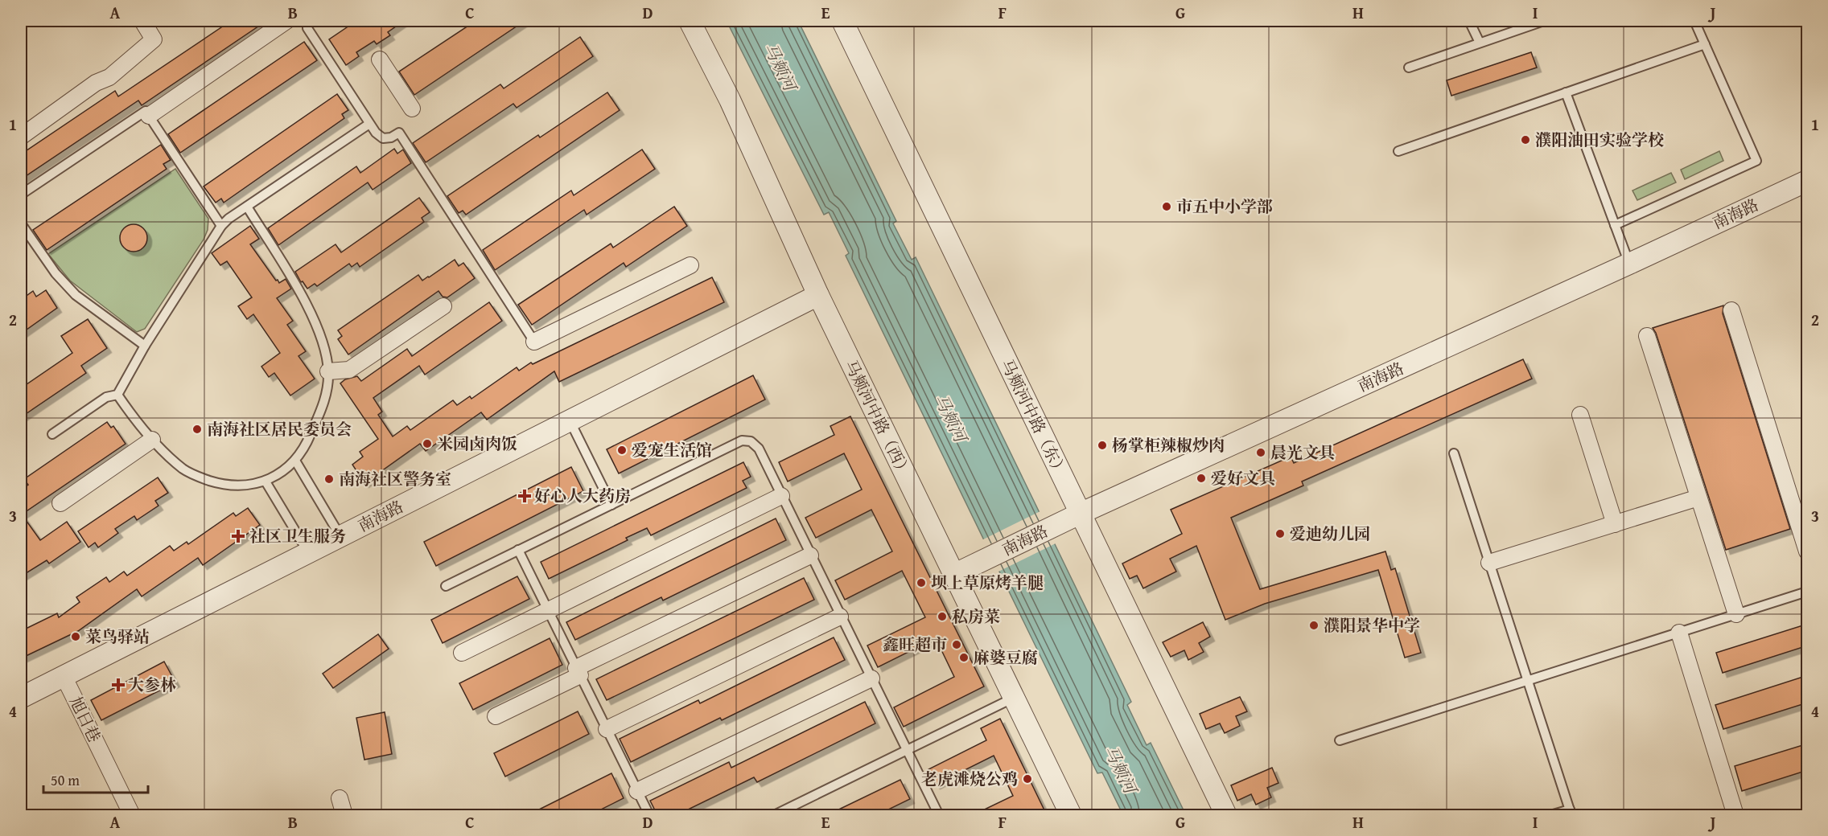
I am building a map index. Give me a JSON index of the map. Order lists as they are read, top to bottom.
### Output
{
  "streets": {
    "street": [
      "南海路",
      "马颊河中路（东）",
      "马颊河中路（西）",
      "旭日巷"
    ]
  },
  "crossings": [
    ["南海路", "马颊河中路（东）"],
    ["南海路", "马颊河中路（西）"],
    ["南海路", "旭日巷"]
  ],
  "water": ["马颊河"],
  "places": {
    "other": [
      "濮阳油田实验学校",
      "市五中小学部",
      "南海社区居民委员会",
      "米园卤肉饭",
      "杨掌柜辣椒炒肉",
      "爱宠生活馆",
      "晨光文具",
      "爱好文具",
      "南海社区警务室",
      "爱迪幼儿园",
      "坝上草原烤羊腿",
      "私房菜",
      "濮阳景华中学",
      "菜鸟驿站",
      "鑫旺超市",
      "麻婆豆腐",
      "老虎滩烧公鸡"
    ],
    "health": ["好心人大药房", "社区卫生服务", "大参林"]
  },
  "scale_bar": "50 m",
  "grid": {
    "columns": [
      "A",
      "B",
      "C",
      "D",
      "E",
      "F",
      "G",
      "H",
      "I",
      "J"
    ],
    "rows": [
      "1",
      "2",
      "3",
      "4"
    ]
  }
}
